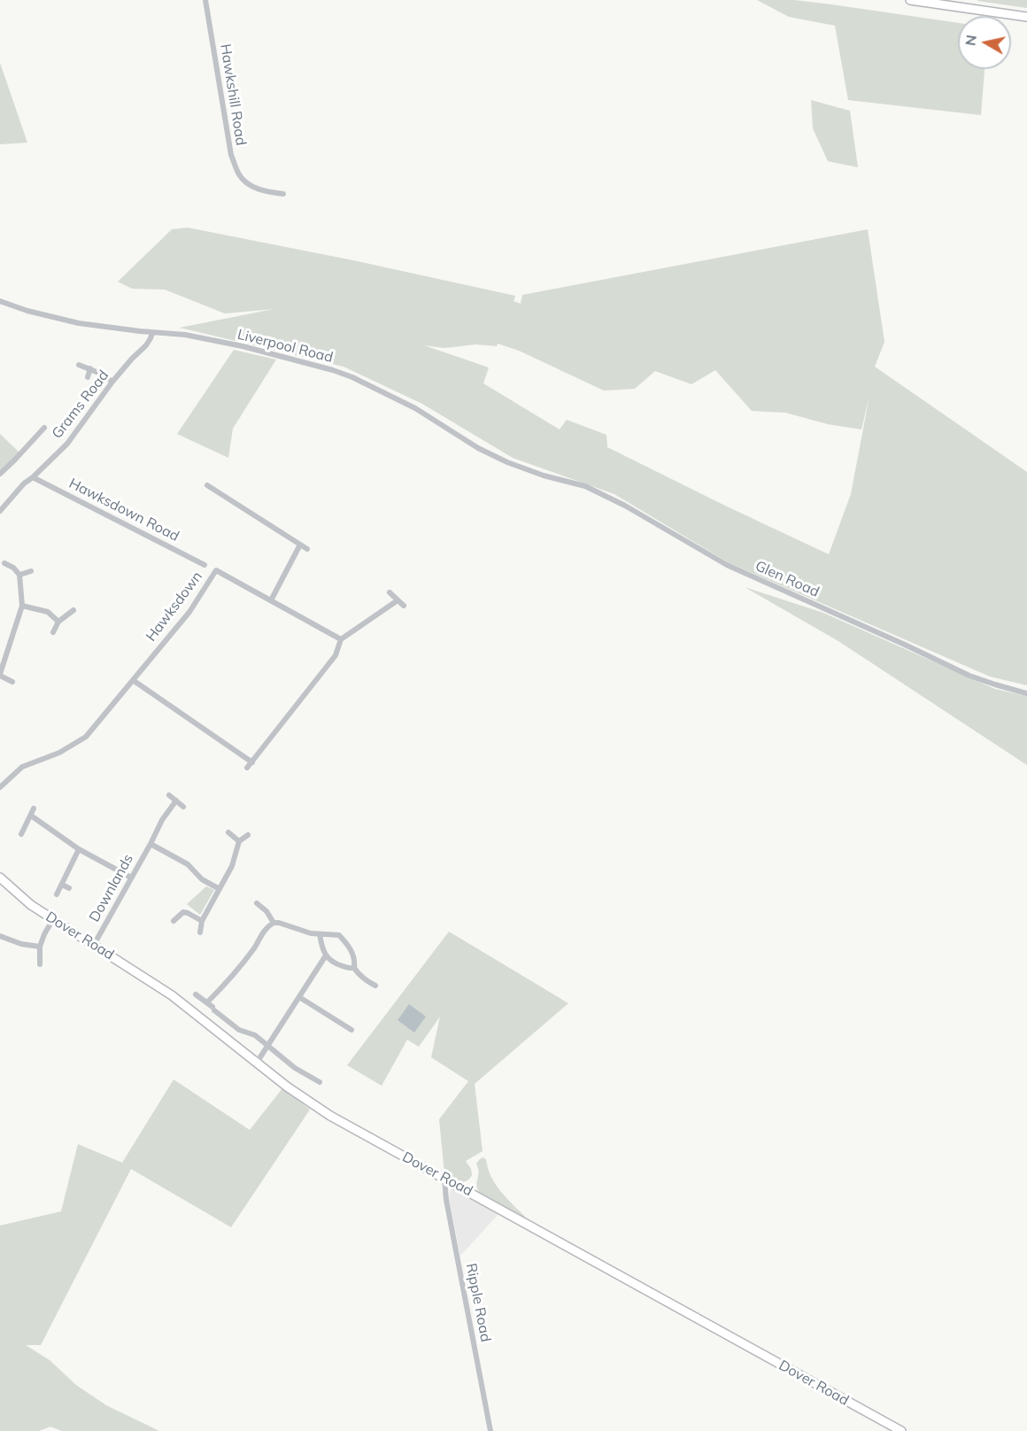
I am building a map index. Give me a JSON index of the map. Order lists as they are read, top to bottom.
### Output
{
  "streets": {
    "main road": ["Dover Road"],
    "street": [
      "Hawkshill Road",
      "Liverpool Road",
      "Grams Road",
      "Hawksdown Road",
      "Glen Road",
      "Hawksdown",
      "Downlands",
      "Ripple Road"
    ]
  },
  "crossings": [
    ["Liverpool Road", "Grams Road"],
    ["Liverpool Road", "Glen Road"],
    ["Grams Road", "Hawksdown Road"],
    ["Downlands", "Dover Road"],
    ["Dover Road", "Ripple Road"]
  ],
  "north": "left"
}
